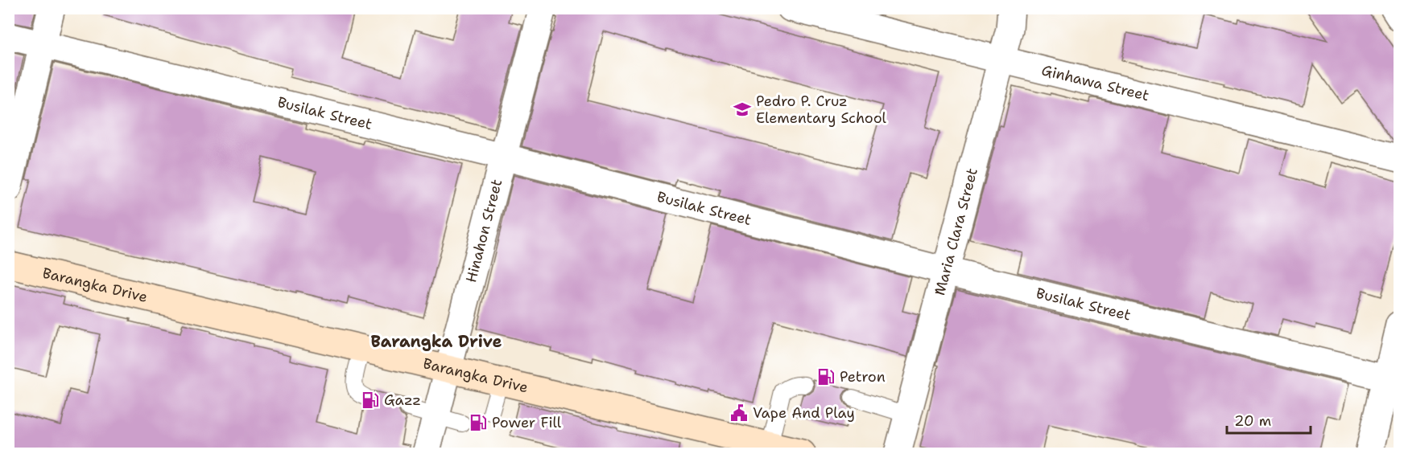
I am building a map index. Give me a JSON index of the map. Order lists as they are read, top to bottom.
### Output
{
  "streets": {
    "main road": ["Barangka Drive"],
    "street": [
      "Ginhawa Street",
      "Busilak Street",
      "Hinahon Street",
      "Maria Clara Street"
    ]
  },
  "crossings": [
    ["Ginhawa Street", "Maria Clara Street"],
    ["Busilak Street", "Hinahon Street"],
    ["Busilak Street", "Maria Clara Street"],
    ["Hinahon Street", "Barangka Drive"]
  ],
  "districts": ["Barangka Drive"],
  "places": {
    "school or university": ["Pedro P. Cruz Elementary School"],
    "fuel station": ["Petron", "Gazz", "Power Fill"],
    "public building": ["Vape And Play"]
  },
  "scale_bar": "20 m"
}
